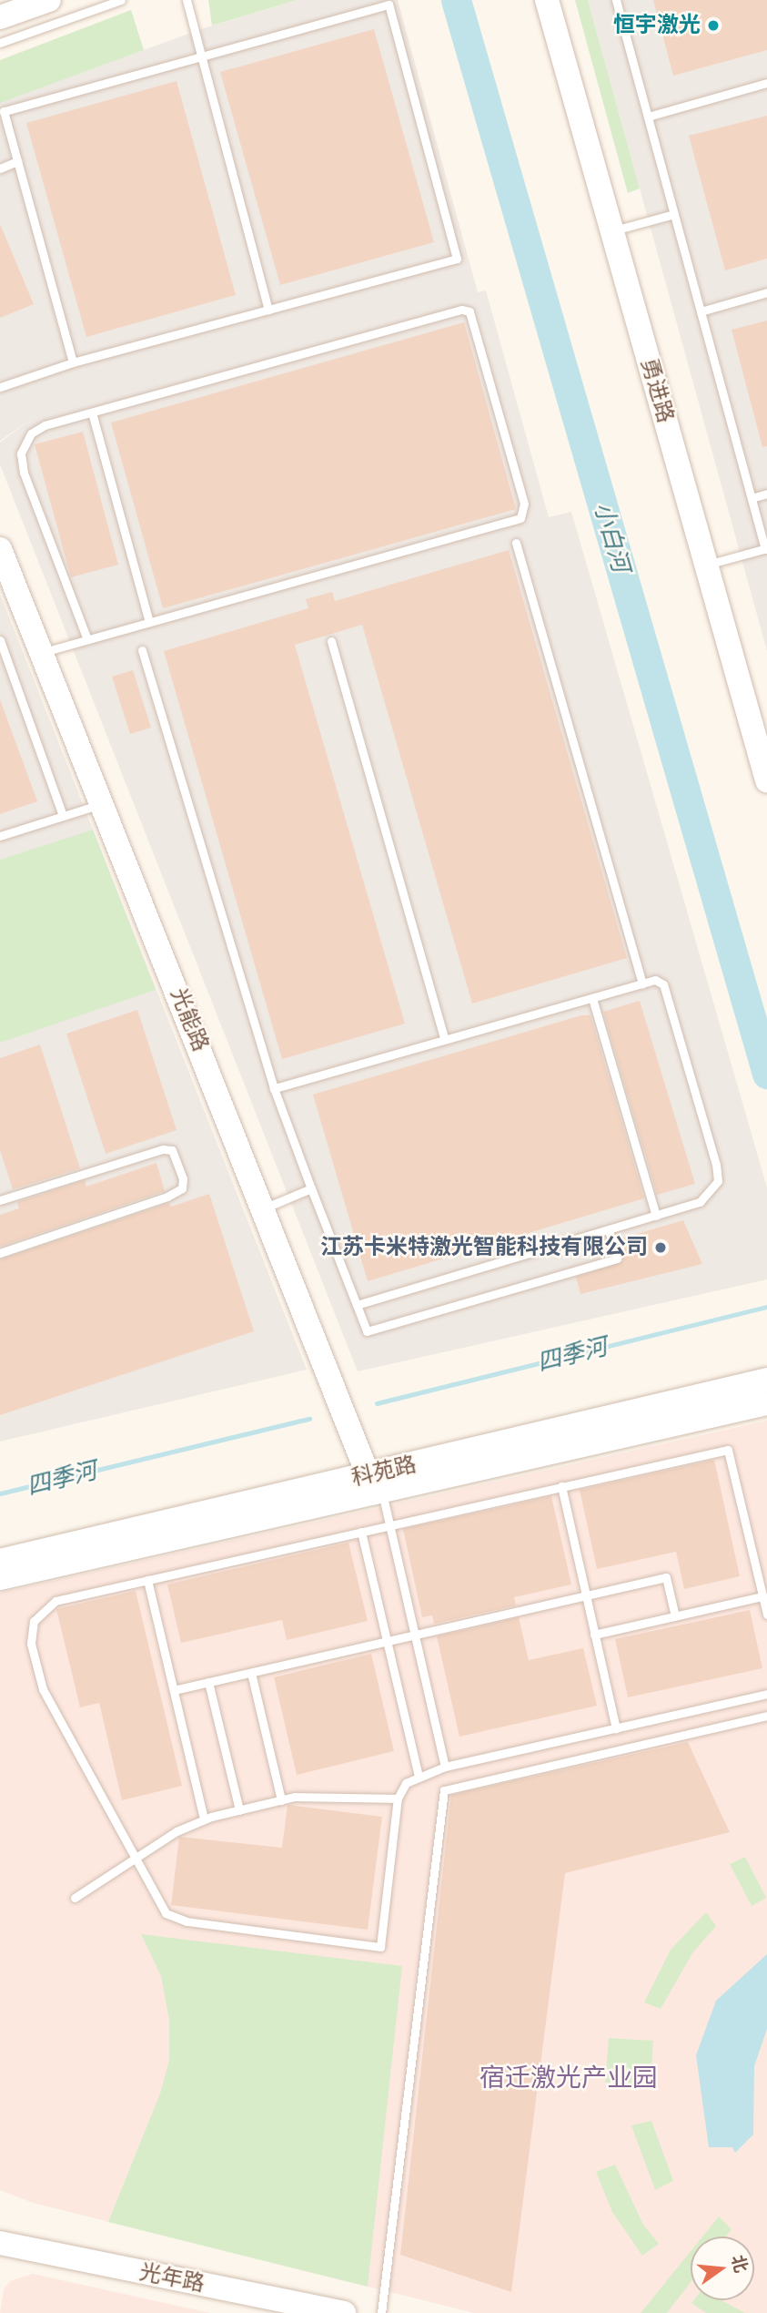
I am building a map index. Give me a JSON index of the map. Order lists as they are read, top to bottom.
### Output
{
  "streets": {
    "street": [
      "勇进路",
      "光能路",
      "科苑路",
      "光年路"
    ]
  },
  "crossings": [
    ["光能路", "科苑路"]
  ],
  "districts": ["宿迁激光产业园"],
  "water": ["小白河", "四季河"],
  "places": ["恒宇激光", "江苏卡米特激光智能科技有限公司"],
  "north": "right"
}
